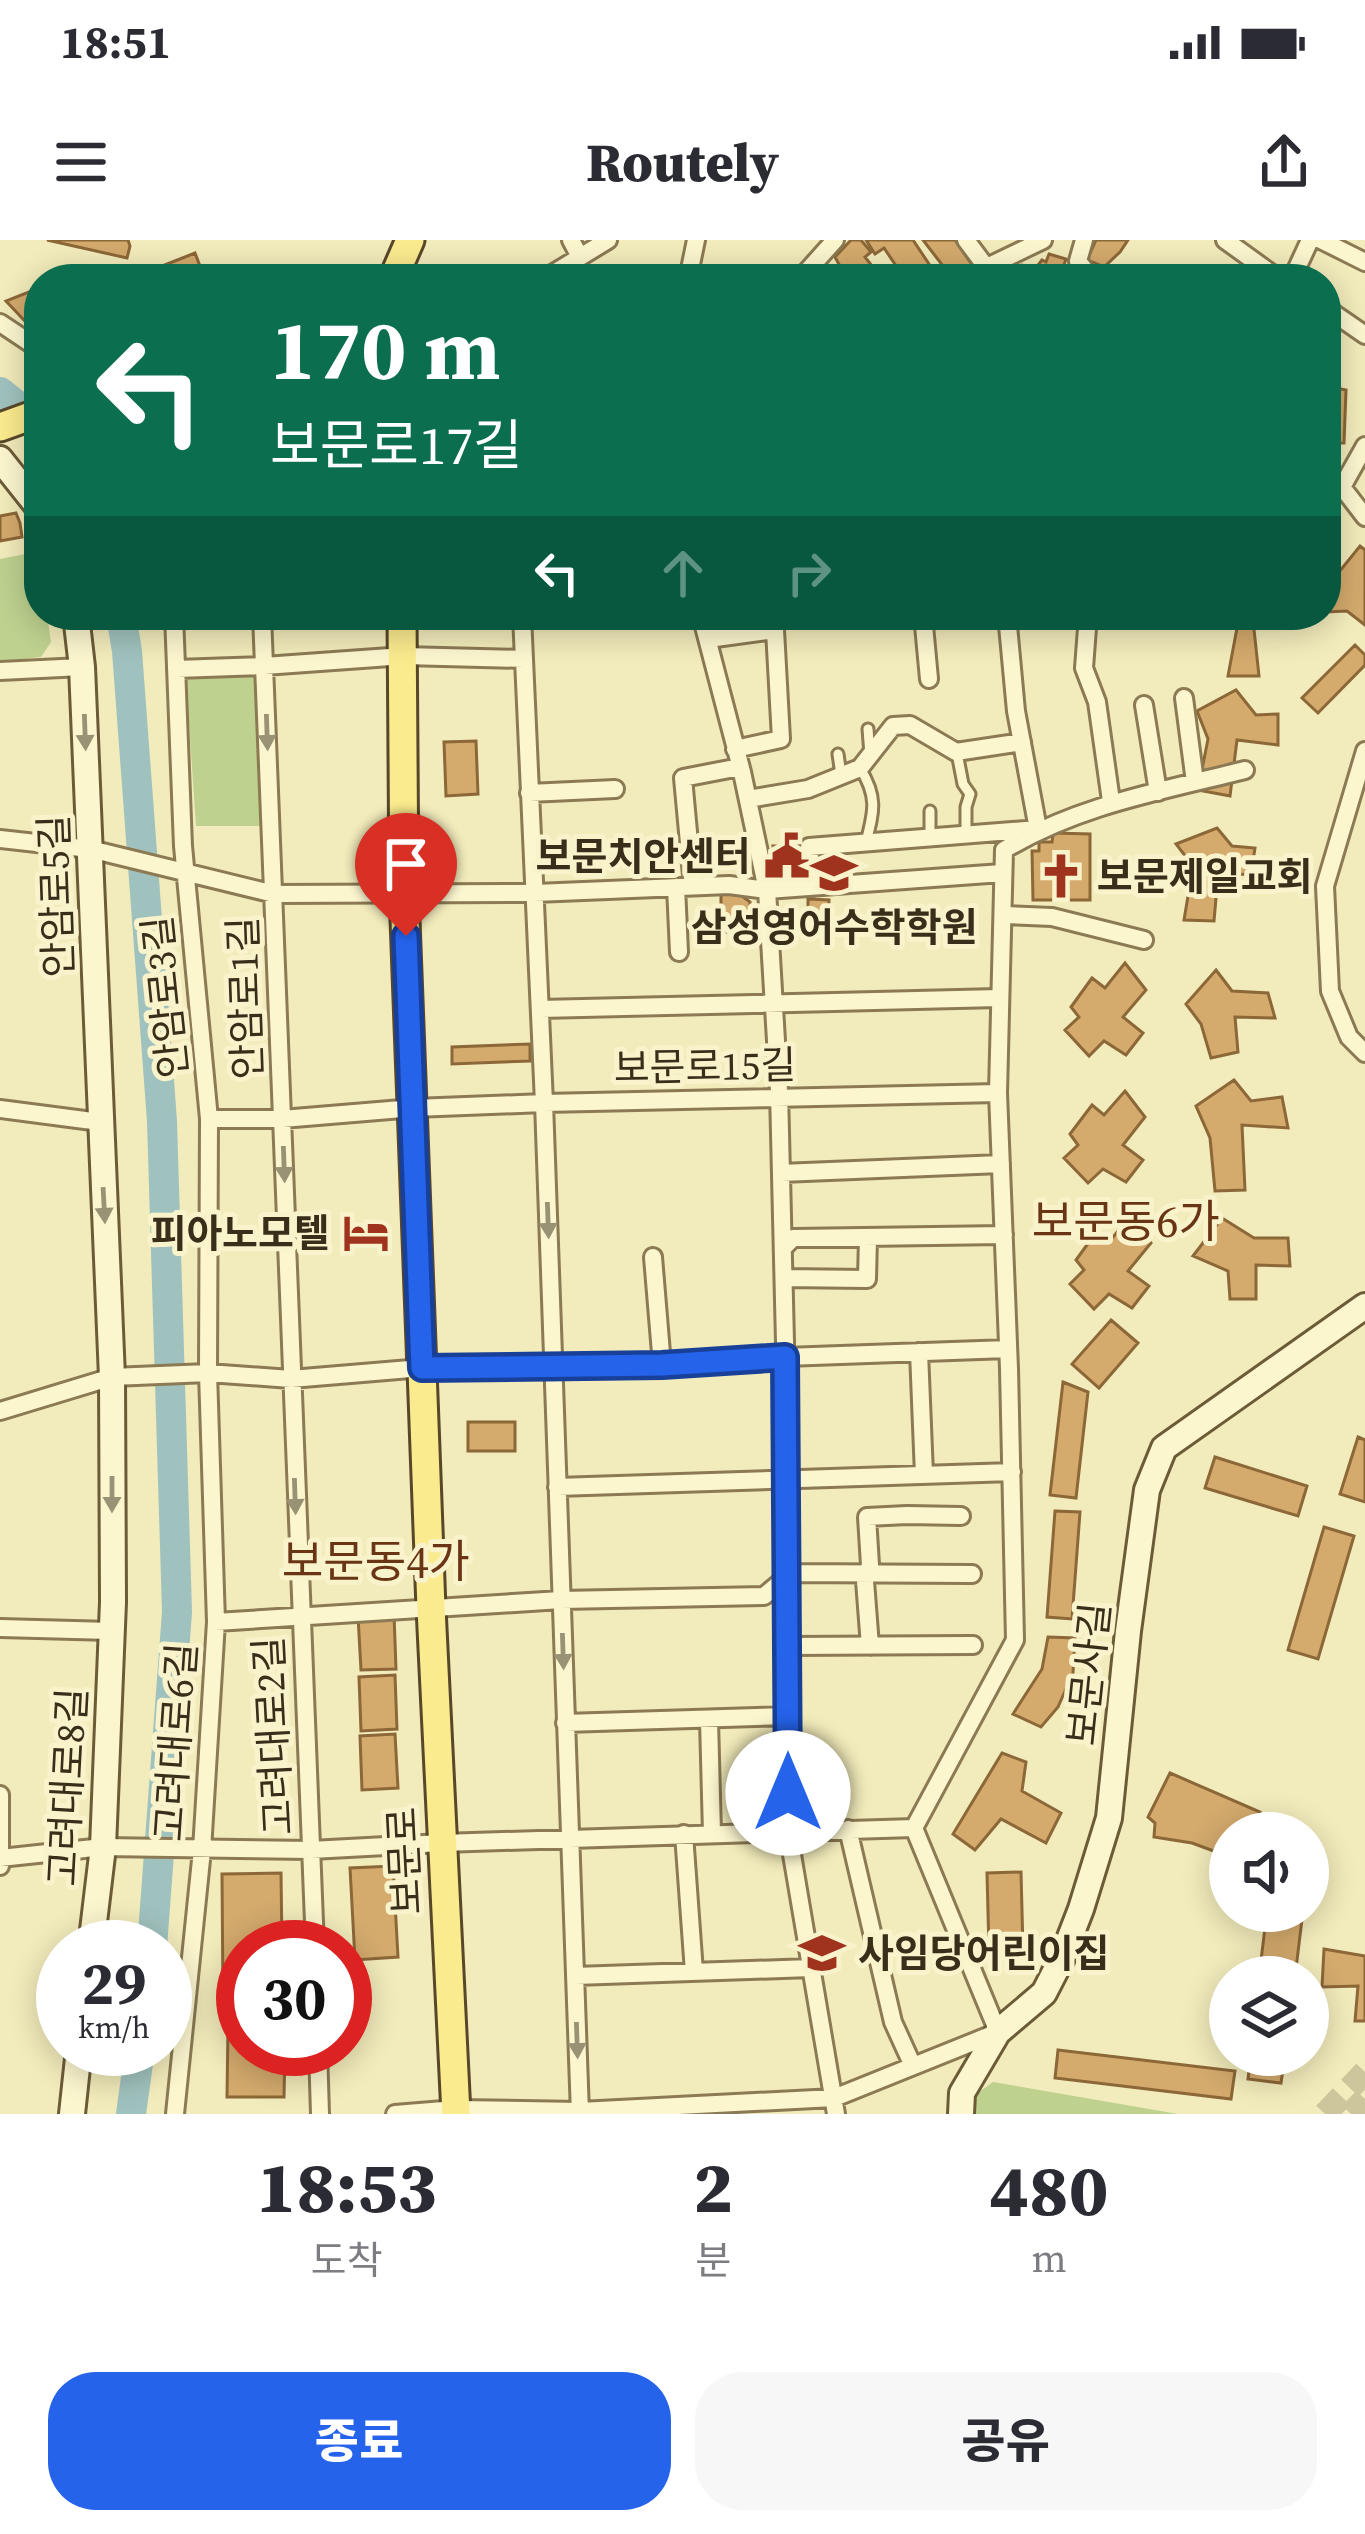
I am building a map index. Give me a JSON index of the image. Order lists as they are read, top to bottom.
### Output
{
  "streets": {
    "main road": [
      "안암로5길",
      "보문사길",
      "고려대로8길",
      "보문로"
    ],
    "street": [
      "안암로3길",
      "안암로1길",
      "보문로15길",
      "고려대로2길",
      "고려대로6길"
    ]
  },
  "crossings": [
    ["안암로5길", "고려대로8길"],
    ["안암로3길", "고려대로6길"],
    ["안암로1길", "고려대로2길"],
    ["보문로15길", "보문로"]
  ],
  "one_way": [
    "안암로5길",
    "안암로1길",
    "고려대로2길",
    "고려대로8길"
  ],
  "districts": ["보문동6가", "보문동4가"],
  "places": {
    "public building": ["보문치안센터"],
    "school or university": ["삼성영어수학학원", "사임당어린이집"],
    "church": ["보문제일교회"],
    "hotel": ["피아노모텔"]
  },
  "page": {
    "status": "18:51",
    "header": "Routely",
    "turn": ["170 m", "보문로17길"],
    "speed": "29 km/h",
    "limit": "30",
    "eta": [
      "18:53",
      "도착",
      "2",
      "분",
      "480",
      "m"
    ],
    "buttons": ["종료", "공유"]
  }
}
